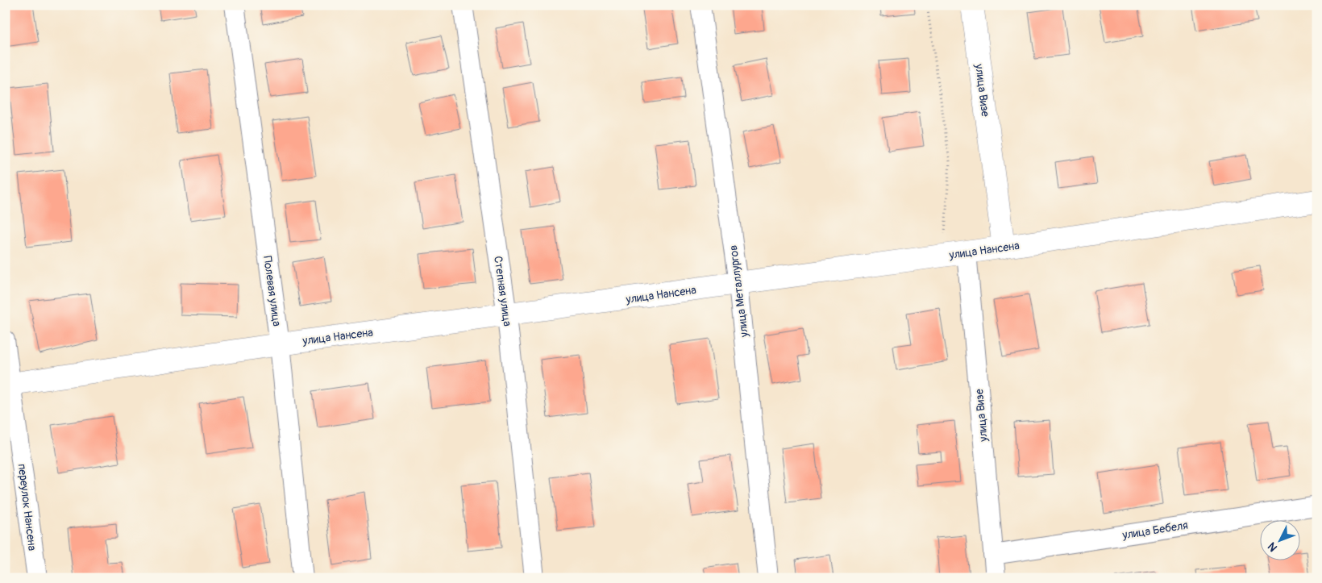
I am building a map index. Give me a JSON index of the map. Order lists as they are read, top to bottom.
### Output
{
  "streets": {
    "main road": ["улица Визе", "улица Нансена"],
    "street": [
      "Полевая улица",
      "Степная улица",
      "улица Металлургов",
      "переулок Нансена",
      "улица Бебеля"
    ]
  },
  "crossings": [
    ["улица Визе", "улица Нансена"],
    ["улица Визе", "улица Бебеля"],
    ["улица Нансена", "Полевая улица"],
    ["улица Нансена", "Степная улица"],
    ["улица Нансена", "улица Металлургов"],
    ["улица Нансена", "переулок Нансена"]
  ],
  "north": "bottom left"
}
